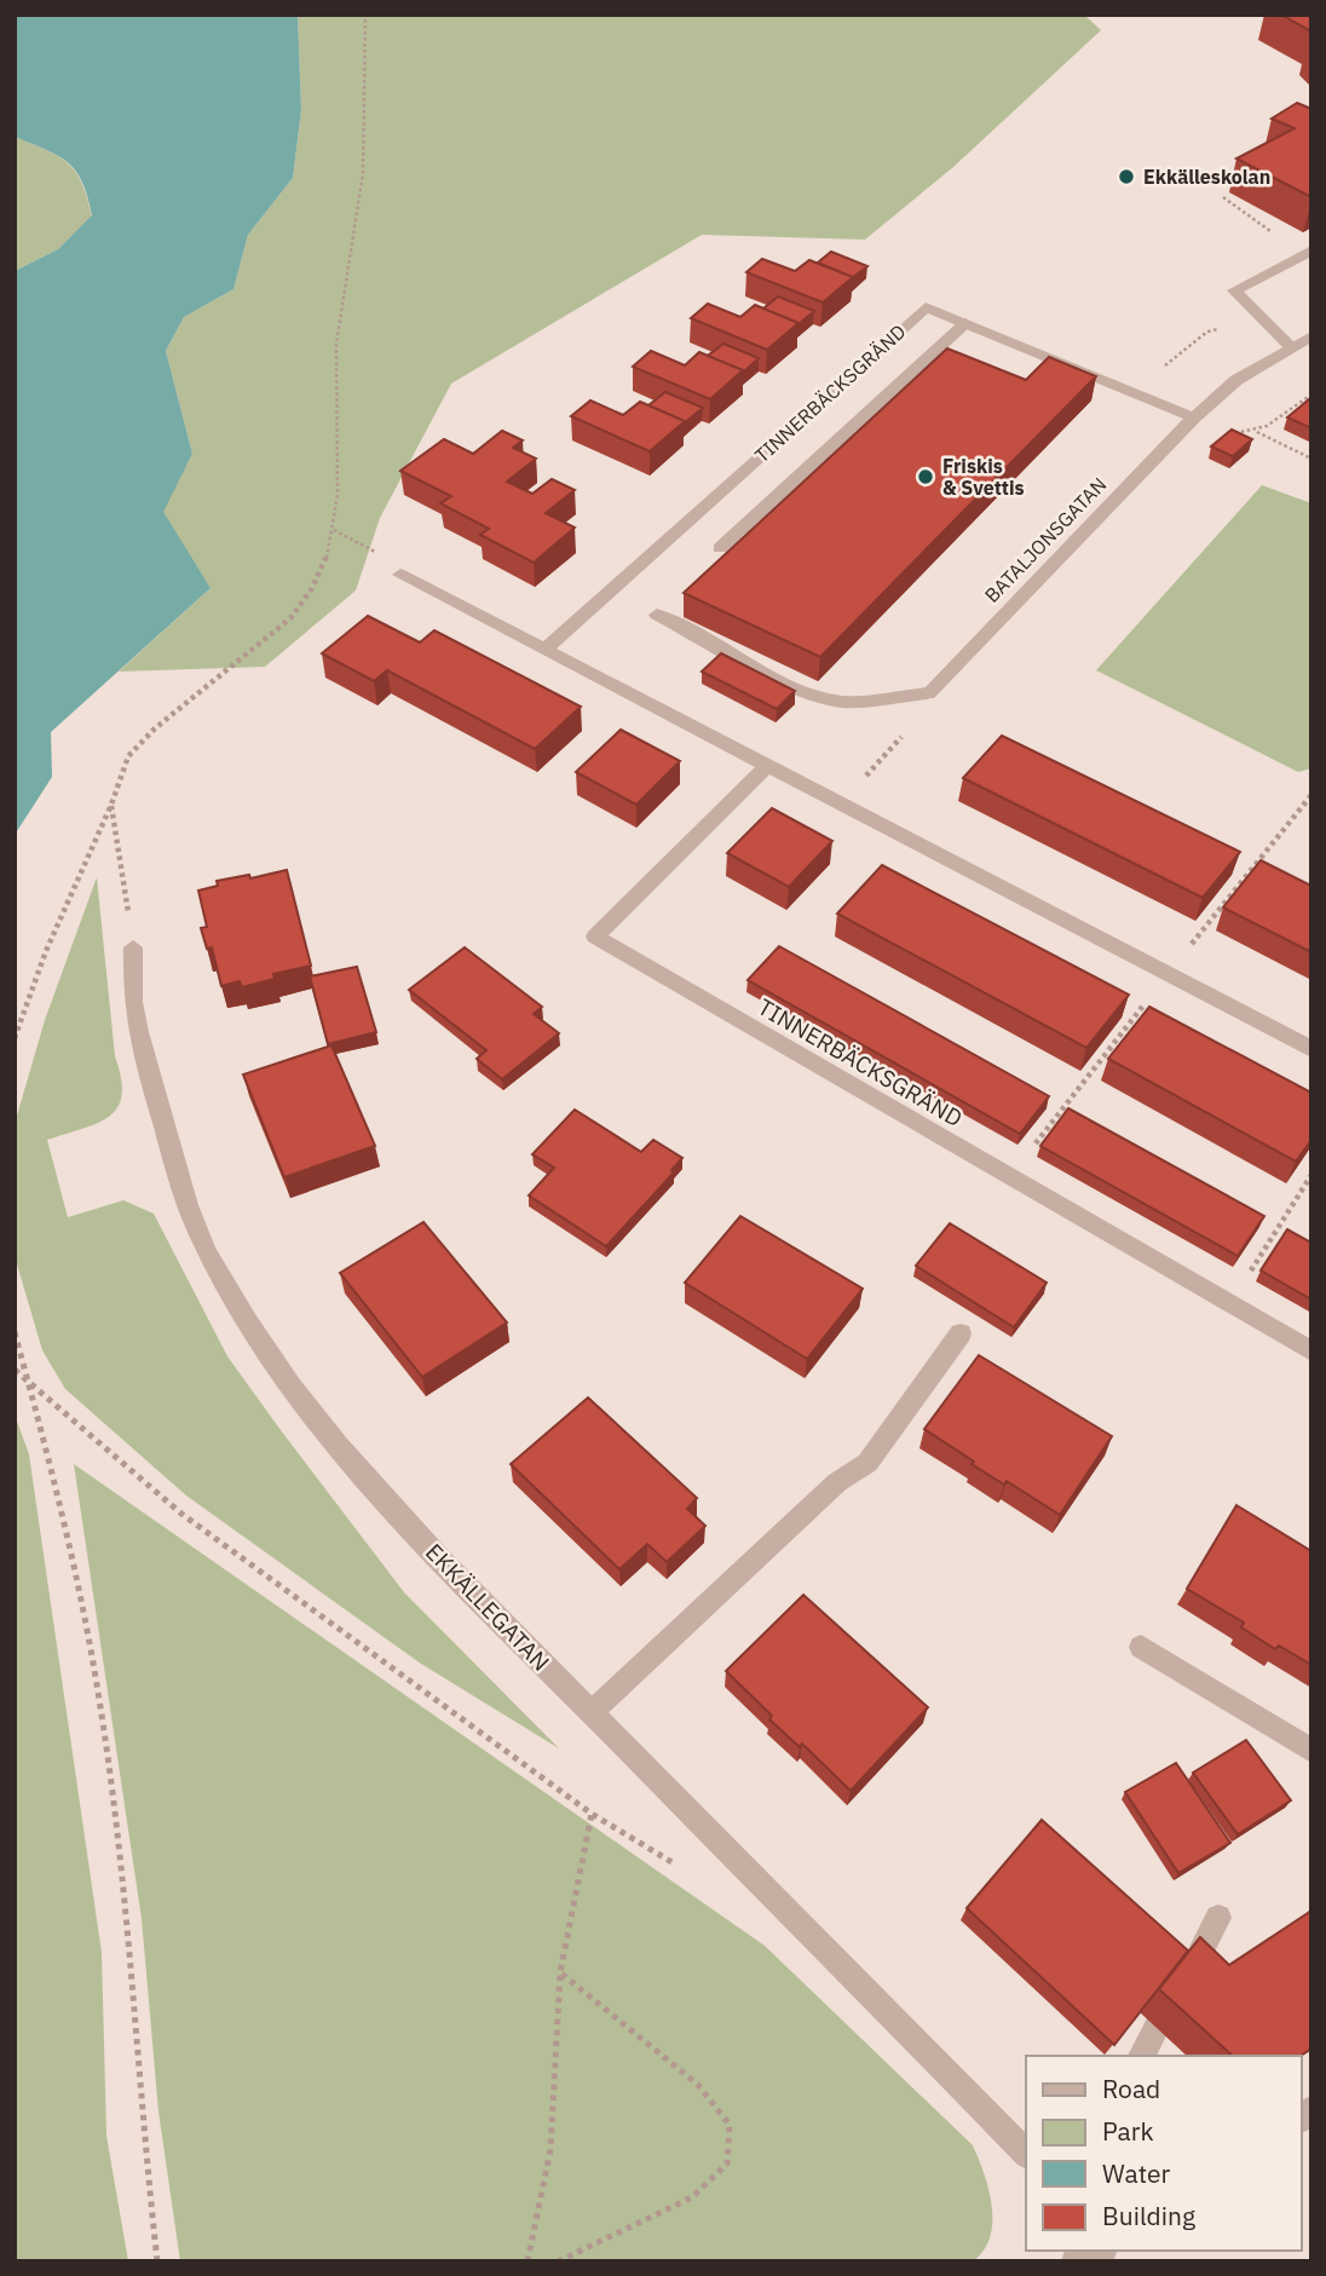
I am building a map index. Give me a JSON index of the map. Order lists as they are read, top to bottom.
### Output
{
  "streets": {
    "street": ["TINNERBÄCKSGRÄND", "BATALJONSGATAN", "EKKÄLLEGATAN"]
  },
  "places": ["Ekkälleskolan", "Friskis & Svettis"],
  "legend": [
    "Road",
    "Park",
    "Water",
    "Building"
  ]
}
